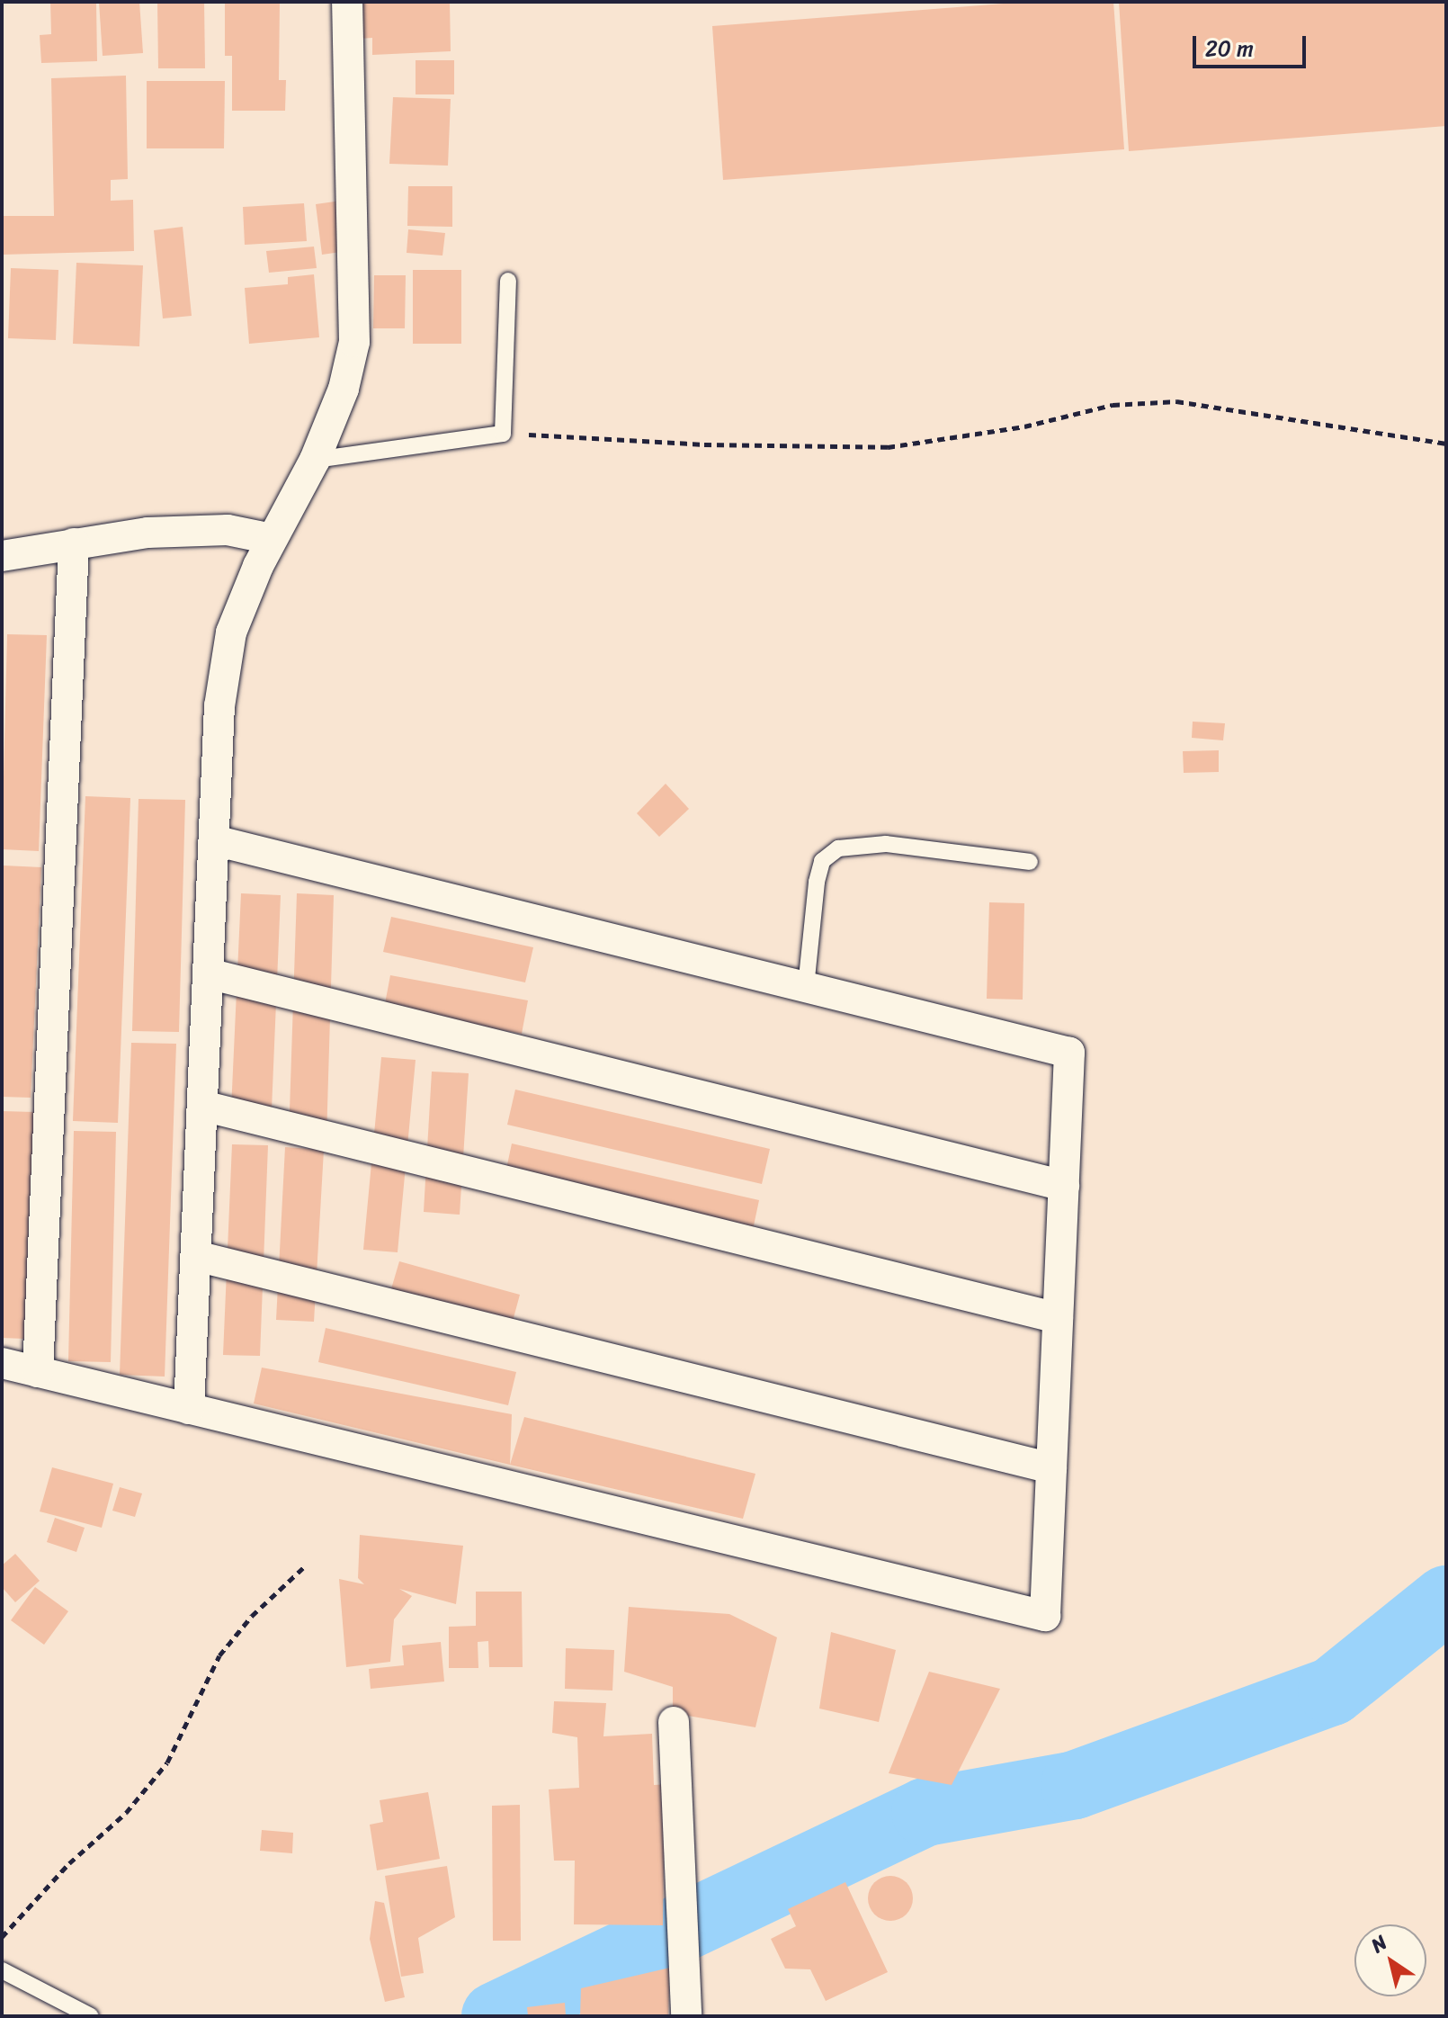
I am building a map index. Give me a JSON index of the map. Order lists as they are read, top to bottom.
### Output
{
  "scale_bar": "20 m",
  "north": "top left"
}
